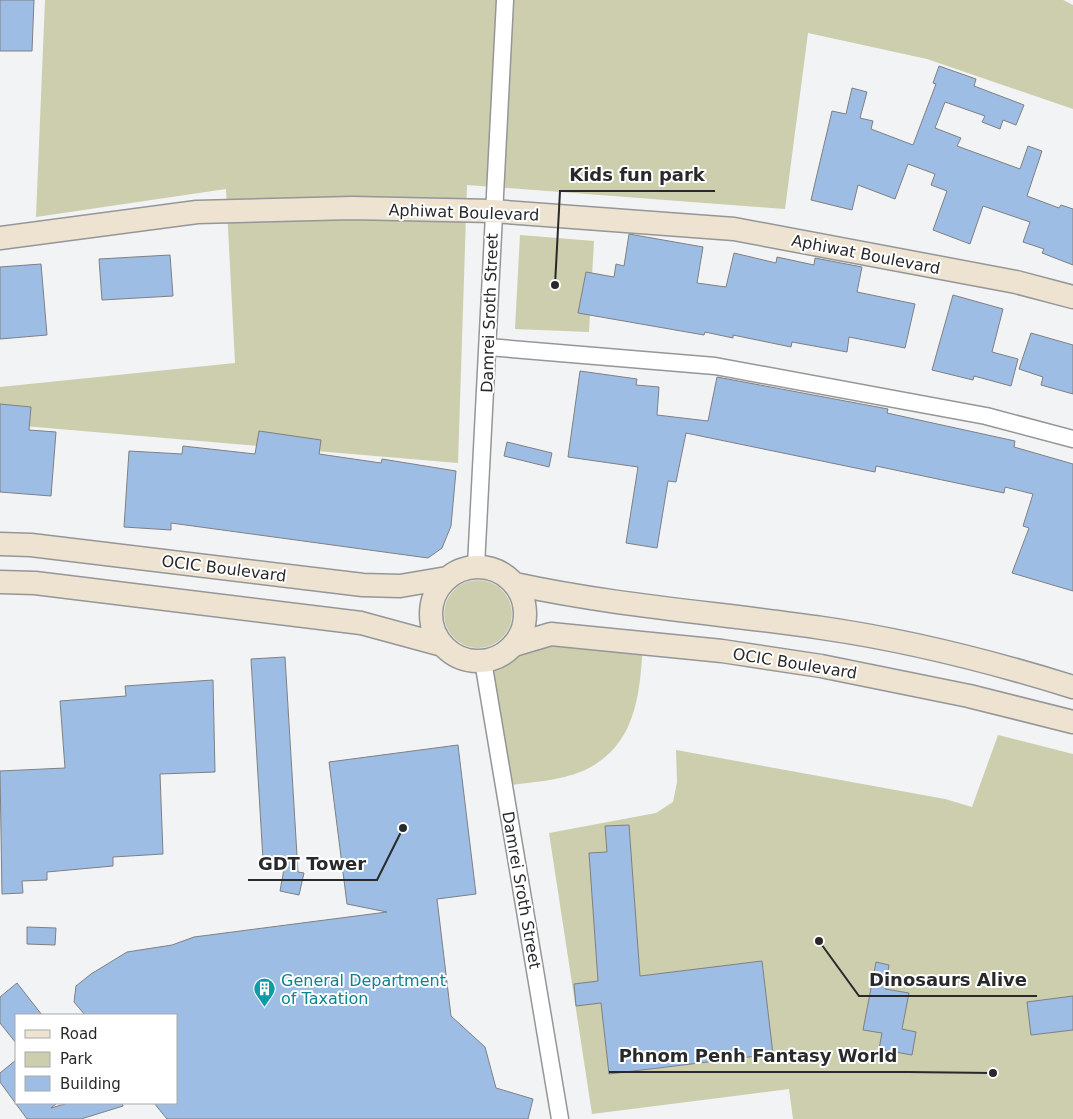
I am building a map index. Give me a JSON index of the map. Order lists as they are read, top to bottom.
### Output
{
  "streets": {
    "street": ["Aphiwat Boulevard", "Damrei Sroth Street", "OCIC Boulevard"]
  },
  "crossings": [
    ["Aphiwat Boulevard", "Damrei Sroth Street"],
    ["Damrei Sroth Street", "OCIC Boulevard"]
  ],
  "places": {
    "other": [
      "Kids fun park",
      "GDT Tower",
      "Dinosaurs Alive",
      "Phnom Penh Fantasy World"
    ],
    "building": ["General Department of Taxation"]
  },
  "legend": ["Road", "Park", "Building"]
}
